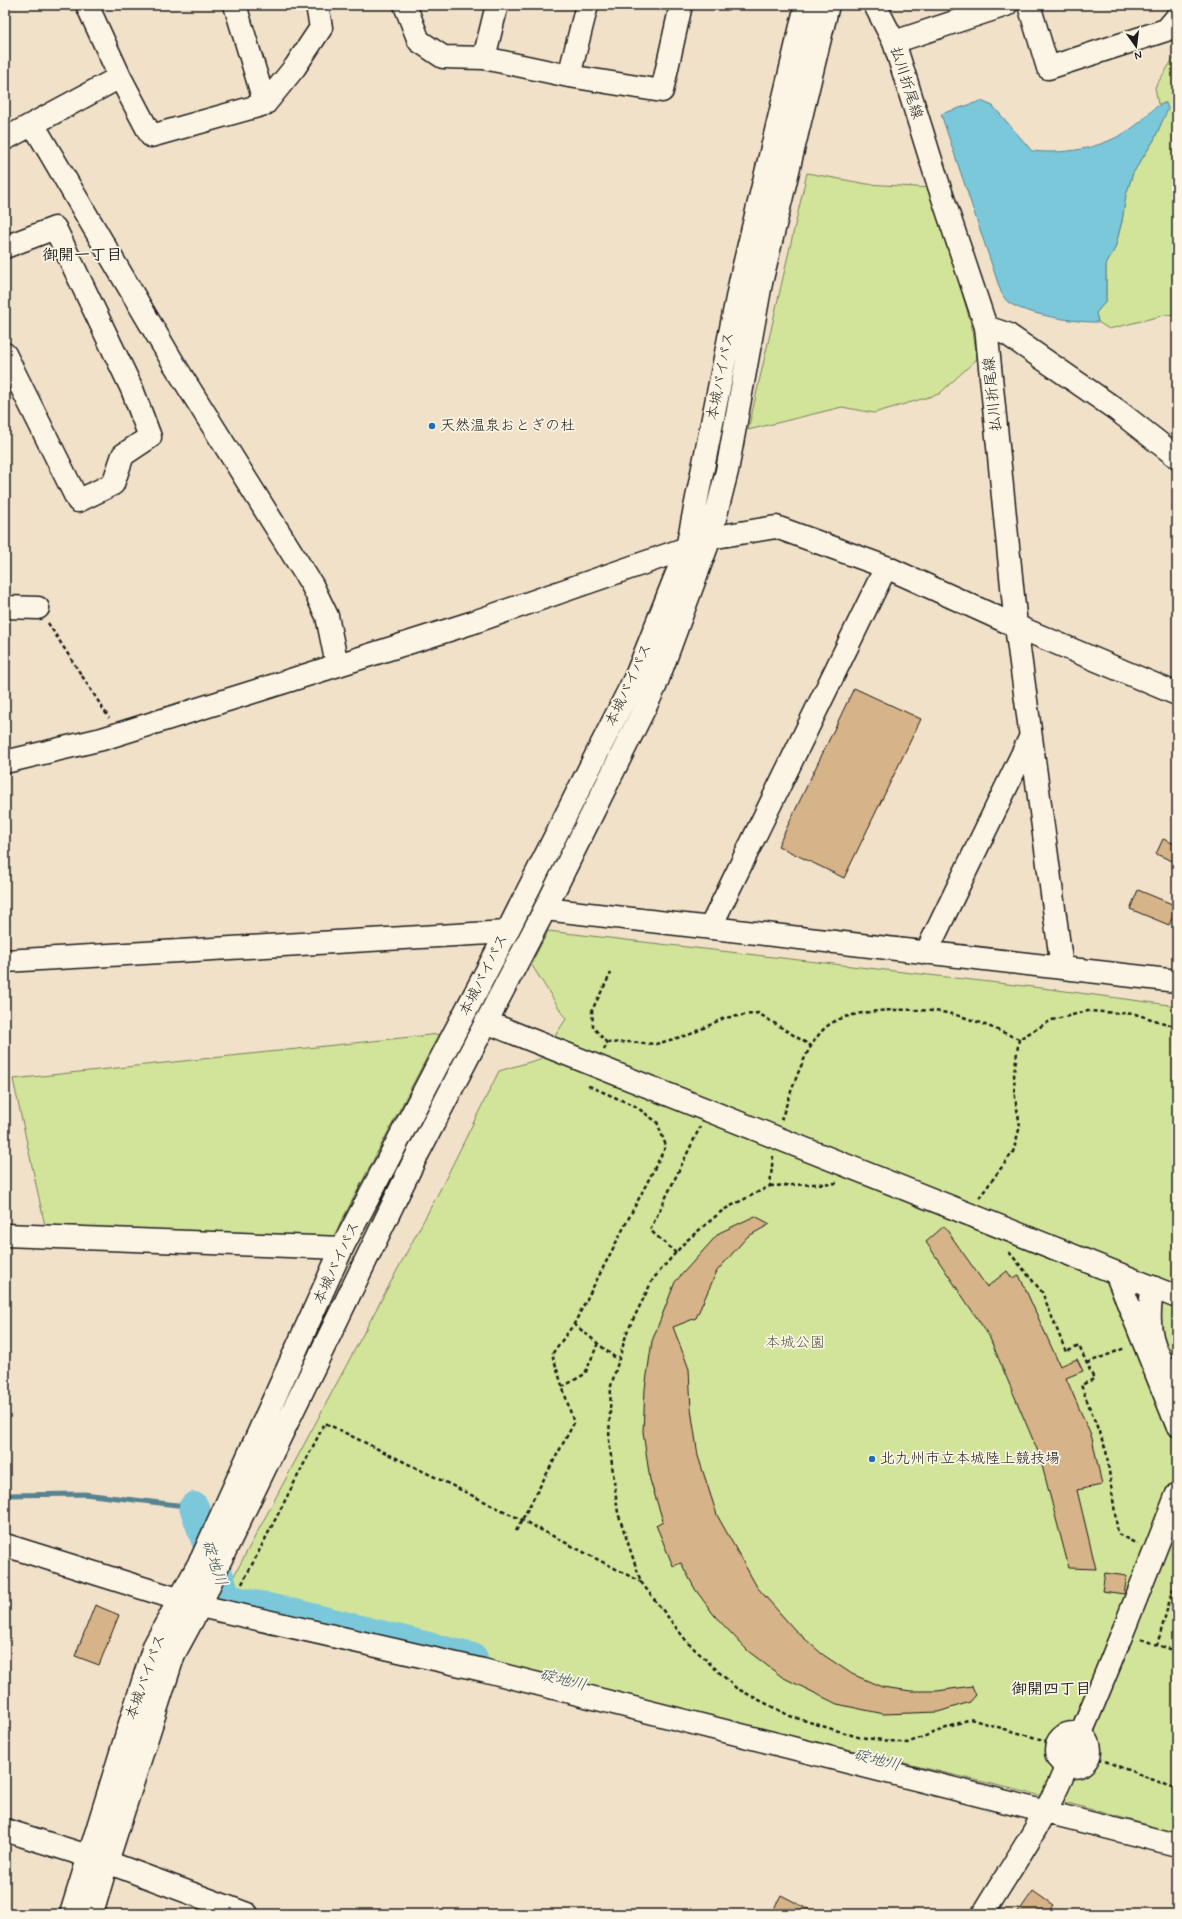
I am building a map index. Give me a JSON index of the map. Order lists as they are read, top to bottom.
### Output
{
  "streets": {
    "main road": ["払川折尾線", "本城バイパス"]
  },
  "districts": ["御開一丁目", "御開四丁目"],
  "water": ["碇地川"],
  "parks": ["本城公園"],
  "places": ["天然温泉おとぎの杜", "北九州市立本城陸上競技場"],
  "north": "bottom"
}
